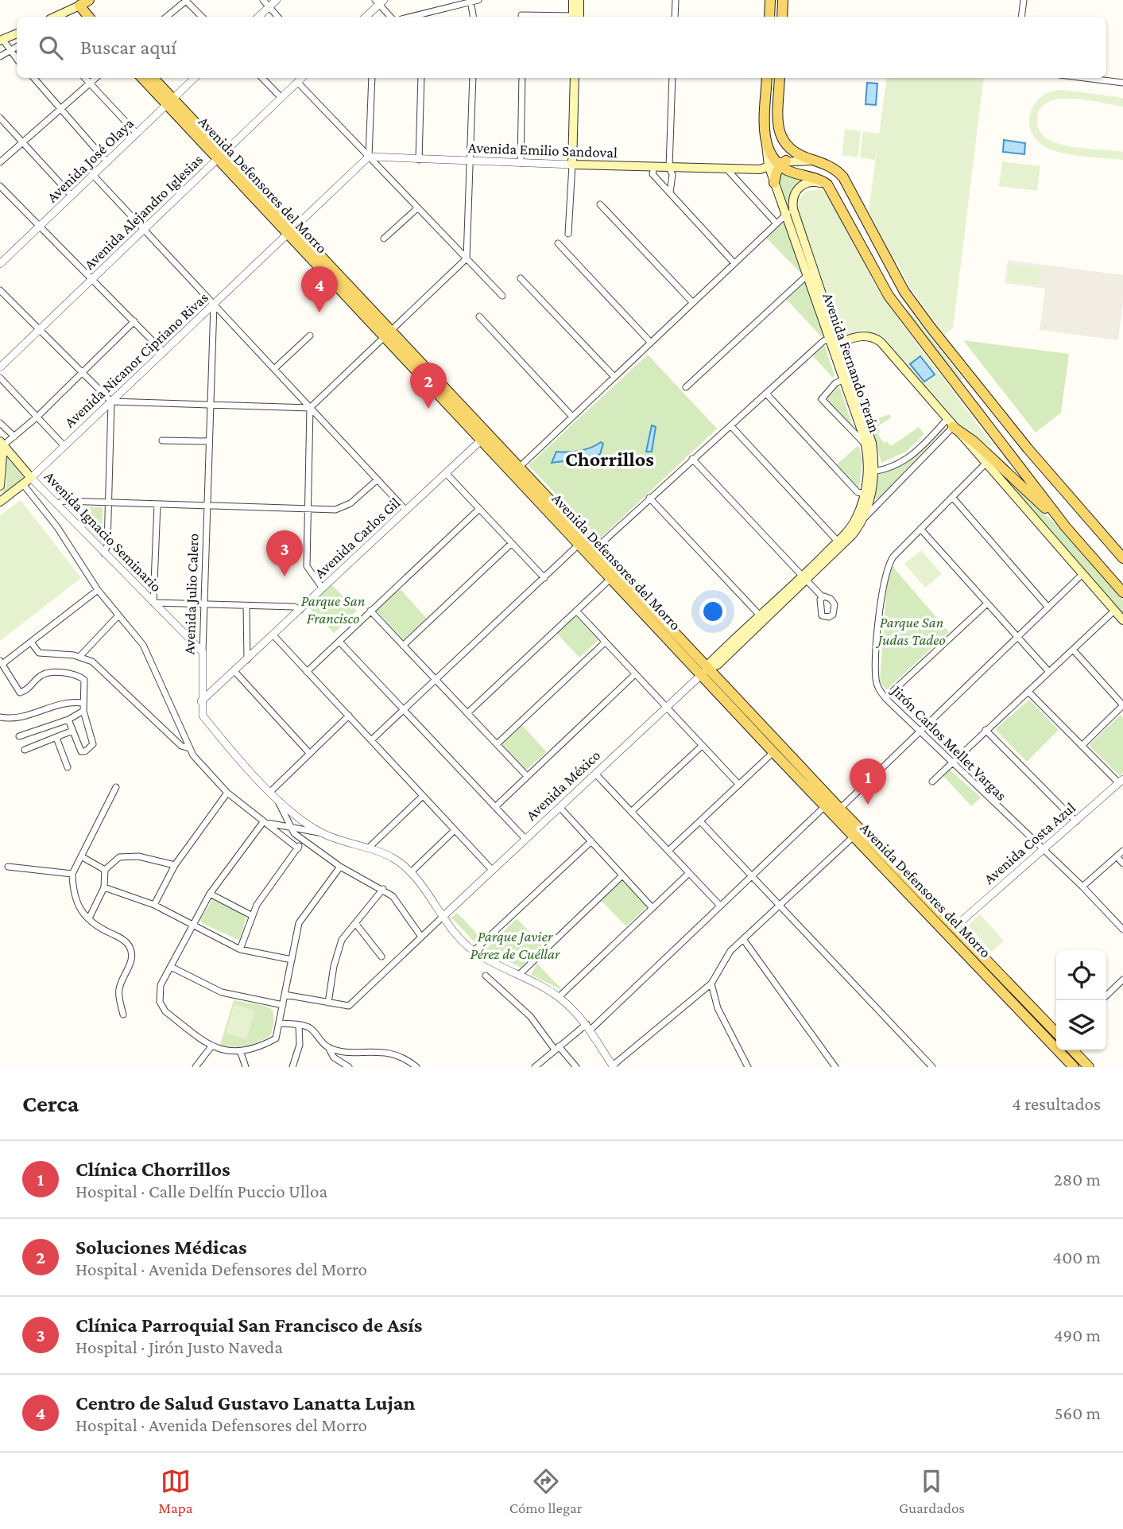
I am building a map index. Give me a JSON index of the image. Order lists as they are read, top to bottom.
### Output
{
  "streets": {
    "main road": [
      "Avenida Emilio Sandoval",
      "Avenida Defensores del Morro",
      "Avenida Nicanor Cipriano Rivas",
      "Avenida Fernando Terán"
    ],
    "street": [
      "Avenida José Olaya",
      "Avenida Alejandro Iglesias",
      "Avenida Ignacio Seminario",
      "Avenida Carlos Gil",
      "Avenida Julio Calero",
      "Jirón Carlos Mellet Vargas",
      "Avenida México",
      "Avenida Costa Azul"
    ]
  },
  "crossings": [
    ["Avenida José Olaya", "Avenida Defensores del Morro"],
    ["Avenida Defensores del Morro", "Avenida Alejandro Iglesias"],
    ["Avenida Defensores del Morro", "Avenida Nicanor Cipriano Rivas"],
    ["Avenida Defensores del Morro", "Avenida Fernando Terán"],
    ["Avenida Defensores del Morro", "Avenida Carlos Gil"],
    ["Avenida Defensores del Morro", "Avenida México"],
    ["Avenida Defensores del Morro", "Avenida Costa Azul"],
    ["Avenida Nicanor Cipriano Rivas", "Avenida Ignacio Seminario"],
    ["Avenida Nicanor Cipriano Rivas", "Avenida Julio Calero"],
    ["Avenida Fernando Terán", "Avenida México"],
    ["Avenida Ignacio Seminario", "Avenida Julio Calero"],
    ["Avenida Carlos Gil", "Avenida Julio Calero"],
    ["Avenida Julio Calero", "Avenida México"],
    ["Jirón Carlos Mellet Vargas", "Avenida Costa Azul"]
  ],
  "districts": ["Chorrillos"],
  "parks": ["Parque San Francisco", "Parque San Judas Tadeo", "Parque Javier Pérez de Cuéllar"],
  "page": {
    "search": "Buscar aquí",
    "pins": [
      "4",
      "2",
      "3",
      "1"
    ],
    "heading": ["Cerca", "4 resultados"],
    "list": [
      {
        "mark": "1",
        "name": "Clínica Chorrillos",
        "note": "Hospital · Calle Delfín Puccio Ulloa",
        "value": "280 m"
      },
      {
        "mark": "2",
        "name": "Soluciones Médicas",
        "note": "Hospital · Avenida Defensores del Morro",
        "value": "400 m"
      },
      {
        "mark": "3",
        "name": "Clínica Parroquial San Francisco de Asís",
        "note": "Hospital · Jirón Justo Naveda",
        "value": "490 m"
      },
      {
        "mark": "4",
        "name": "Centro de Salud Gustavo Lanatta Lujan",
        "note": "Hospital · Avenida Defensores del Morro",
        "value": "560 m"
      }
    ],
    "nav": ["Mapa", "Cómo llegar", "Guardados"]
  }
}
